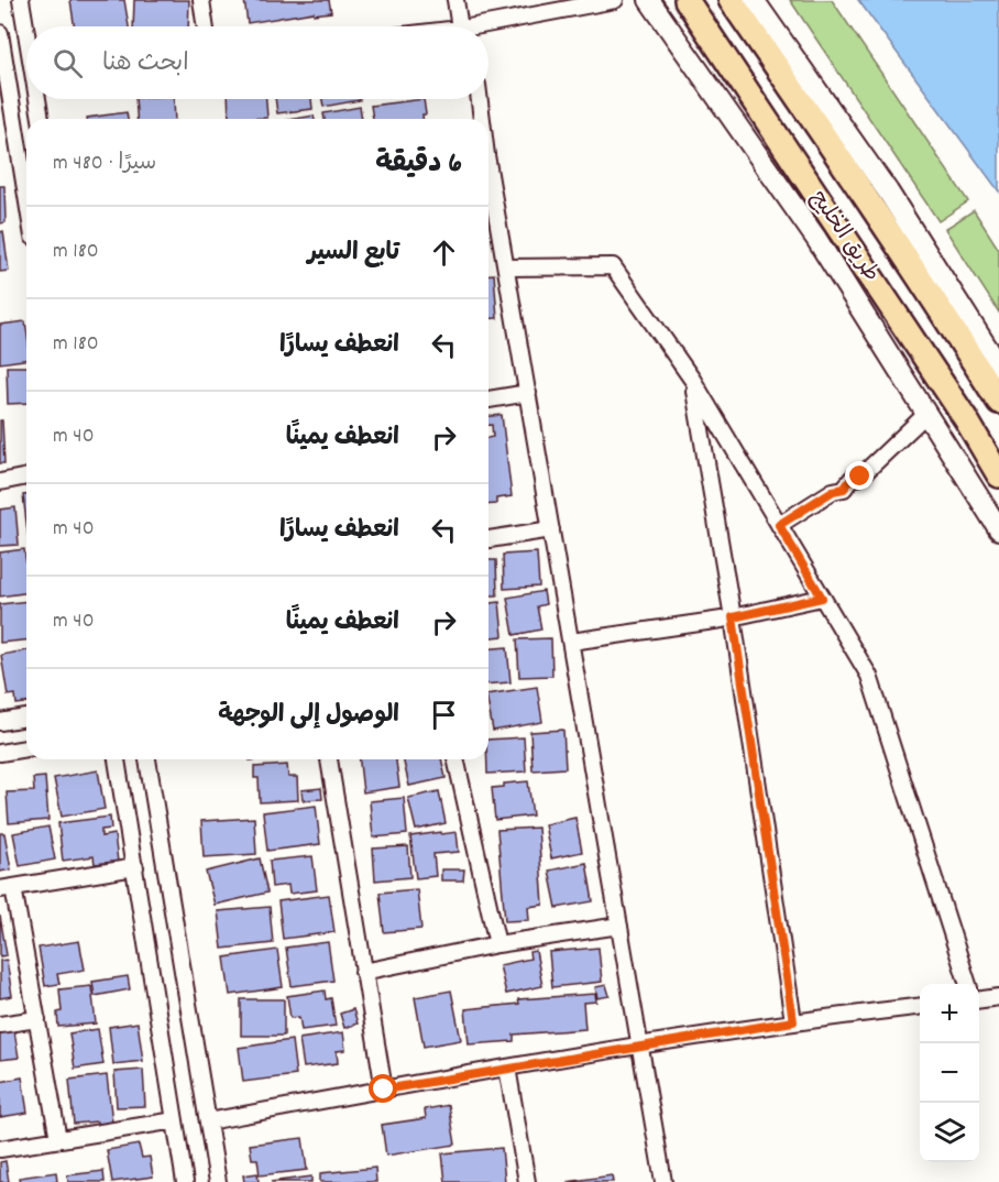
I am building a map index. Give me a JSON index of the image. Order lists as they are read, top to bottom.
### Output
{
  "streets": {
    "main road": ["طريق الخليج"]
  },
  "page": {
    "search": "ابحث هنا",
    "heading": ["6 دقيقة", "سيرًا · 480 m"],
    "list": [
      ["تابع السير", "180 m"],
      ["انعطف يسارًا", "180 m"],
      ["انعطف يمينًا", "40 m"],
      ["انعطف يسارًا", "40 m"],
      ["انعطف يمينًا", "40 m"],
      "الوصول إلى الوجهة"
    ],
    "map_buttons": ["+", "−"]
  }
}
